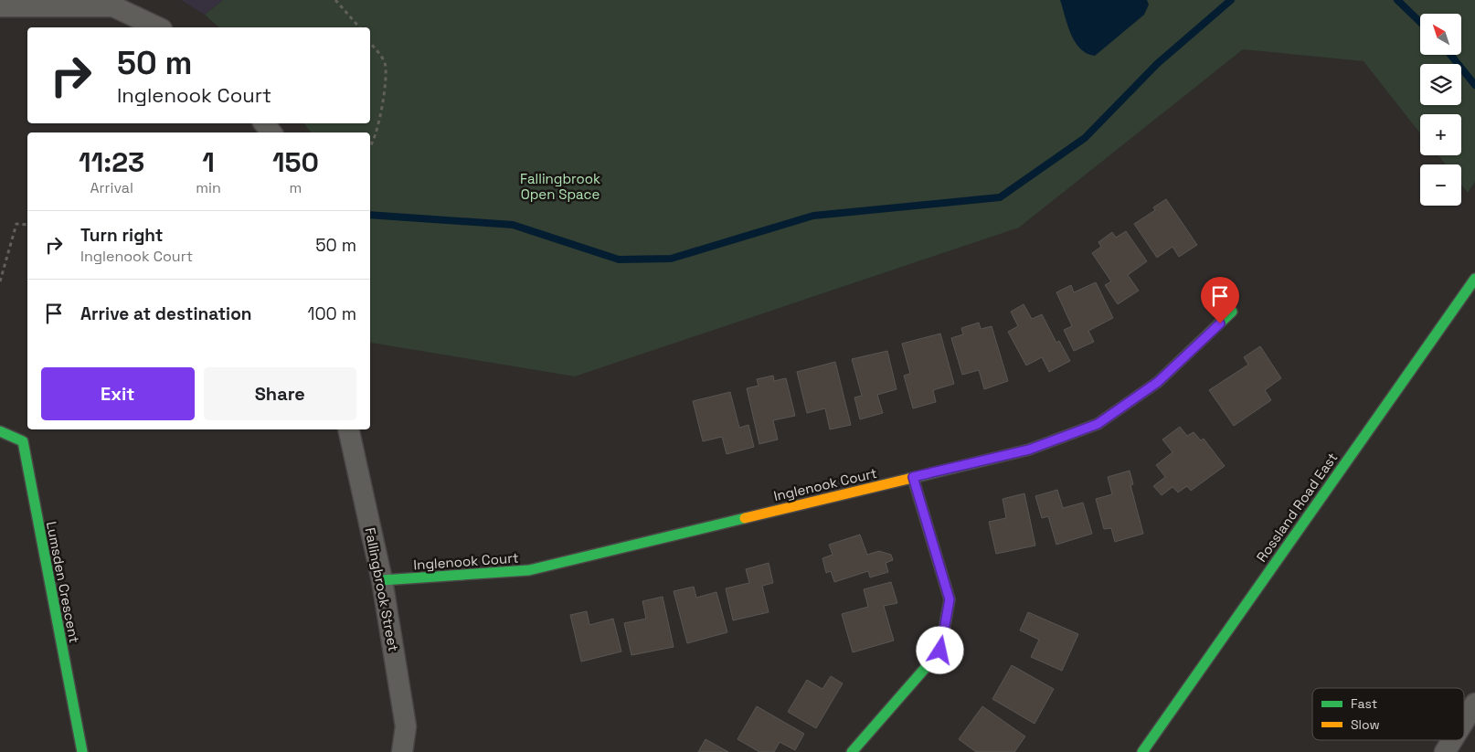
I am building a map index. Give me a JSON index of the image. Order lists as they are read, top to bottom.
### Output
{
  "streets": {
    "street": [
      "Inglenook Court",
      "Rossland Road East",
      "Lumsden Crescent",
      "Fallingbrook Street"
    ]
  },
  "crossings": [
    ["Inglenook Court", "Fallingbrook Street"]
  ],
  "parks": ["Fallingbrook Open Space"],
  "legend": ["Fast", "Slow"],
  "north": "top left",
  "page": {
    "map_buttons": ["+", "−"],
    "turn": ["50 m", "Inglenook Court"],
    "eta": [
      "11:23",
      "Arrival",
      "1",
      "min",
      "150",
      "m"
    ],
    "list": [
      {
        "name": "Turn right",
        "note": "Inglenook Court",
        "value": "50 m"
      },
      {
        "name": "Arrive at destination",
        "value": "100 m"
      }
    ],
    "buttons": ["Exit", "Share"]
  }
}
